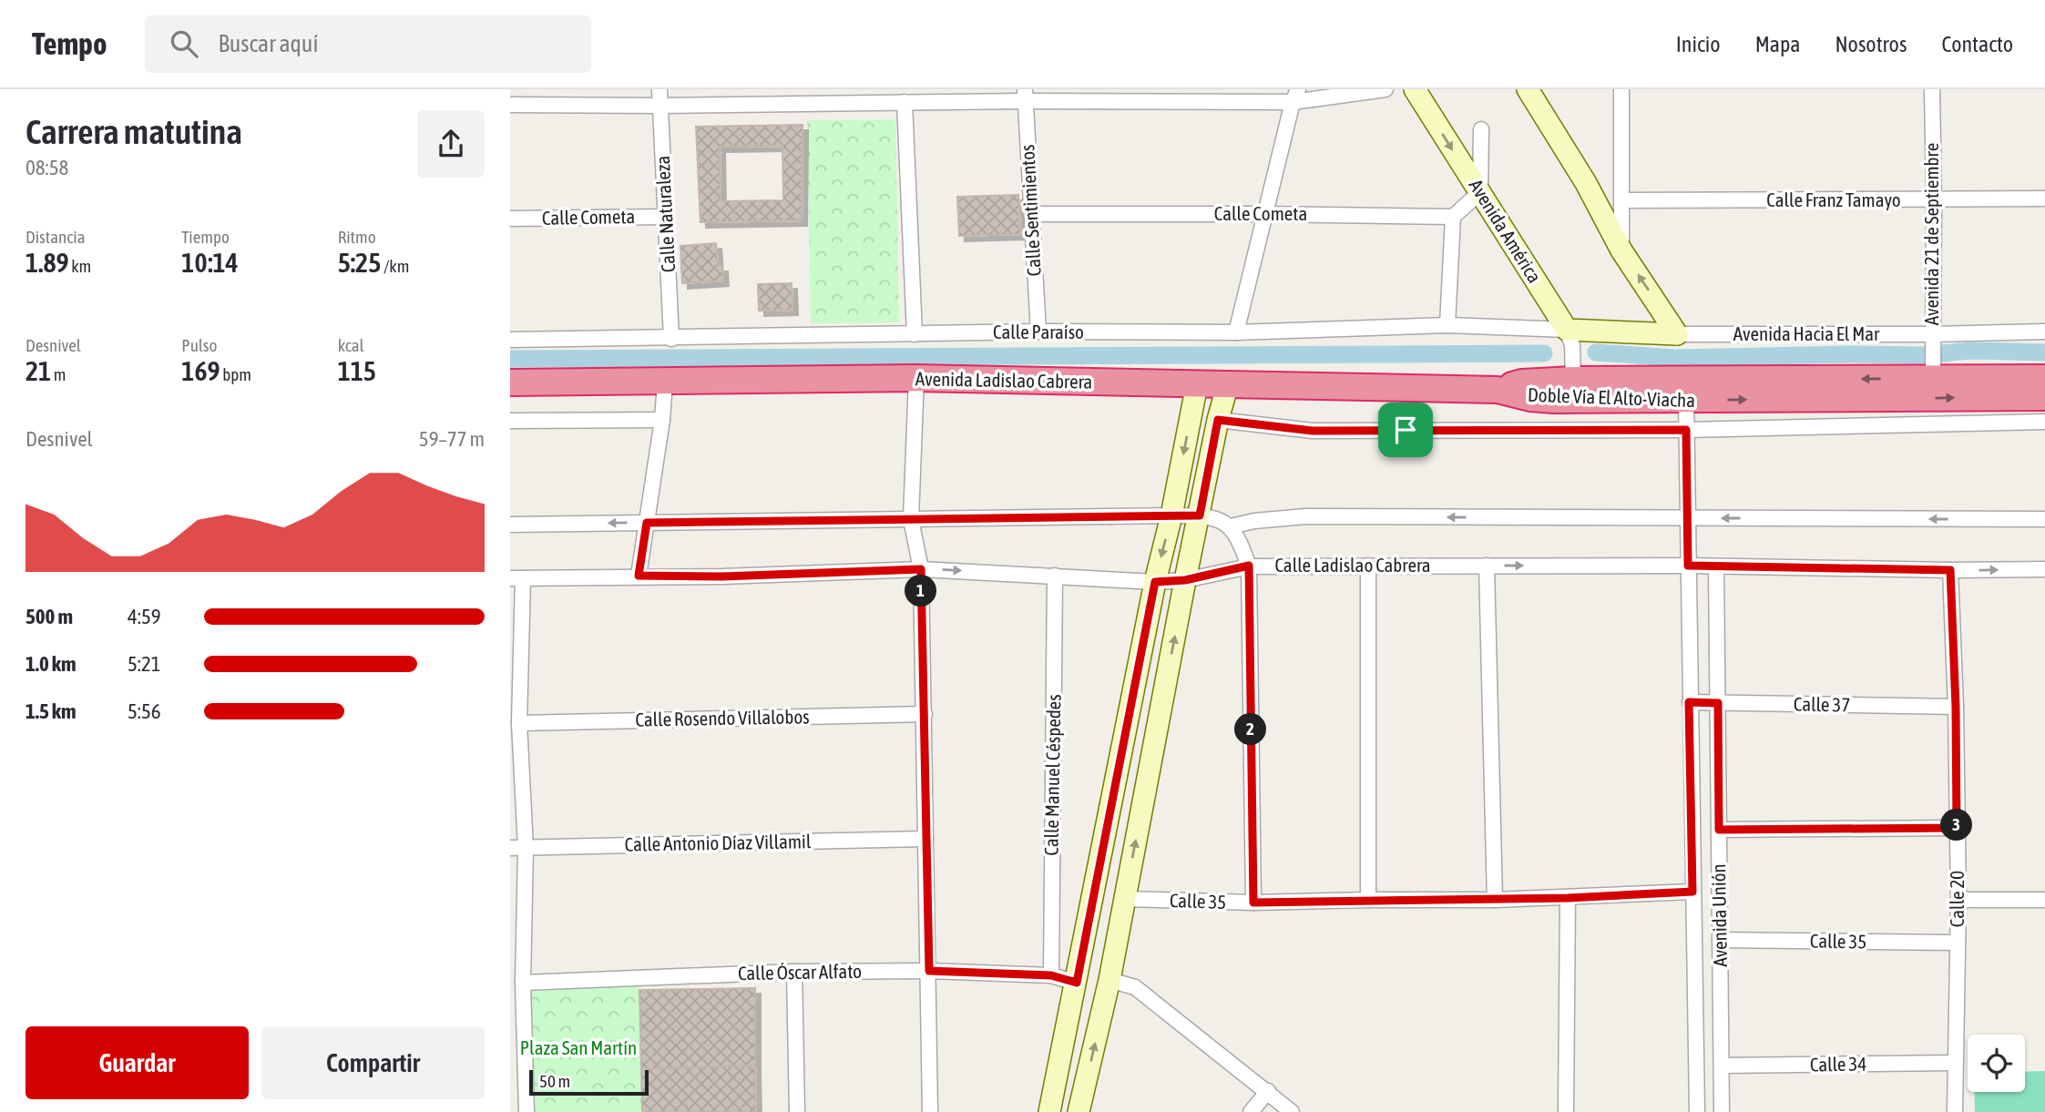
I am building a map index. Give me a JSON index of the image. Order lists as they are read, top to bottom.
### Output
{
  "streets": {
    "highway": ["Avenida Ladislao Cabrera", "Doble Vía El Alto-Viacha"],
    "street": [
      "Calle Franz Tamayo",
      "Calle Sentimientos",
      "Calle Naturaleza",
      "Calle Cometa",
      "Avenida América",
      "Avenida 21 de Septiembre",
      "Calle Paraíso",
      "Avenida Hacia El Mar",
      "Calle Ladislao Cabrera",
      "Calle 37",
      "Calle Rosendo Villalobos",
      "Calle Manuel Céspedes",
      "Calle Antonio Díaz Villamil",
      "Calle 20",
      "Calle 35",
      "Avenida Unión",
      "Calle Óscar Alfato",
      "Calle 34"
    ]
  },
  "crossings": [
    ["Calle Franz Tamayo", "Avenida 21 de Septiembre"],
    ["Calle Sentimientos", "Calle Cometa"],
    ["Calle Sentimientos", "Calle Paraíso"],
    ["Calle Naturaleza", "Calle Cometa"],
    ["Calle Naturaleza", "Calle Paraíso"],
    ["Avenida América", "Calle Paraíso"],
    ["Avenida América", "Avenida Hacia El Mar"],
    ["Avenida América", "Doble Vía El Alto-Viacha"],
    ["Avenida 21 de Septiembre", "Avenida Hacia El Mar"],
    ["Avenida 21 de Septiembre", "Doble Vía El Alto-Viacha"],
    ["Calle Paraíso", "Avenida Hacia El Mar"],
    ["Avenida Ladislao Cabrera", "Doble Vía El Alto-Viacha"],
    ["Calle Ladislao Cabrera", "Calle Manuel Céspedes"],
    ["Calle Ladislao Cabrera", "Calle 20"],
    ["Calle Ladislao Cabrera", "Avenida Unión"],
    ["Calle 37", "Calle 20"],
    ["Calle 37", "Avenida Unión"],
    ["Calle Manuel Céspedes", "Calle Óscar Alfato"],
    ["Calle 20", "Calle 35"],
    ["Calle 20", "Calle 34"],
    ["Calle 35", "Avenida Unión"],
    ["Avenida Unión", "Calle 34"]
  ],
  "parks": ["Plaza San Martín"],
  "scale_bar": "50 m",
  "page": {
    "header": "Tempo",
    "search": "Buscar aquí",
    "nav": [
      "Inicio",
      "Mapa",
      "Nosotros",
      "Contacto"
    ],
    "heading": ["Carrera matutina", "08:58"],
    "stats": [
      ["Distancia", "1.89 km"],
      ["Tiempo", "10:14"],
      ["Ritmo", "5:25 /km"],
      ["Desnivel", "21 m"],
      ["Pulso", "169 bpm"],
      ["kcal", "115"]
    ],
    "chart": ["Desnivel", "59–77 m"],
    "pins": ["1", "2", "3"],
    "list": [
      {
        "name": "500 m",
        "note": "4:59"
      },
      {
        "name": "1.0 km",
        "note": "5:21"
      },
      {
        "name": "1.5 km",
        "note": "5:56"
      }
    ],
    "buttons": ["Guardar", "Compartir"],
    "scale": "50 m"
  }
}
